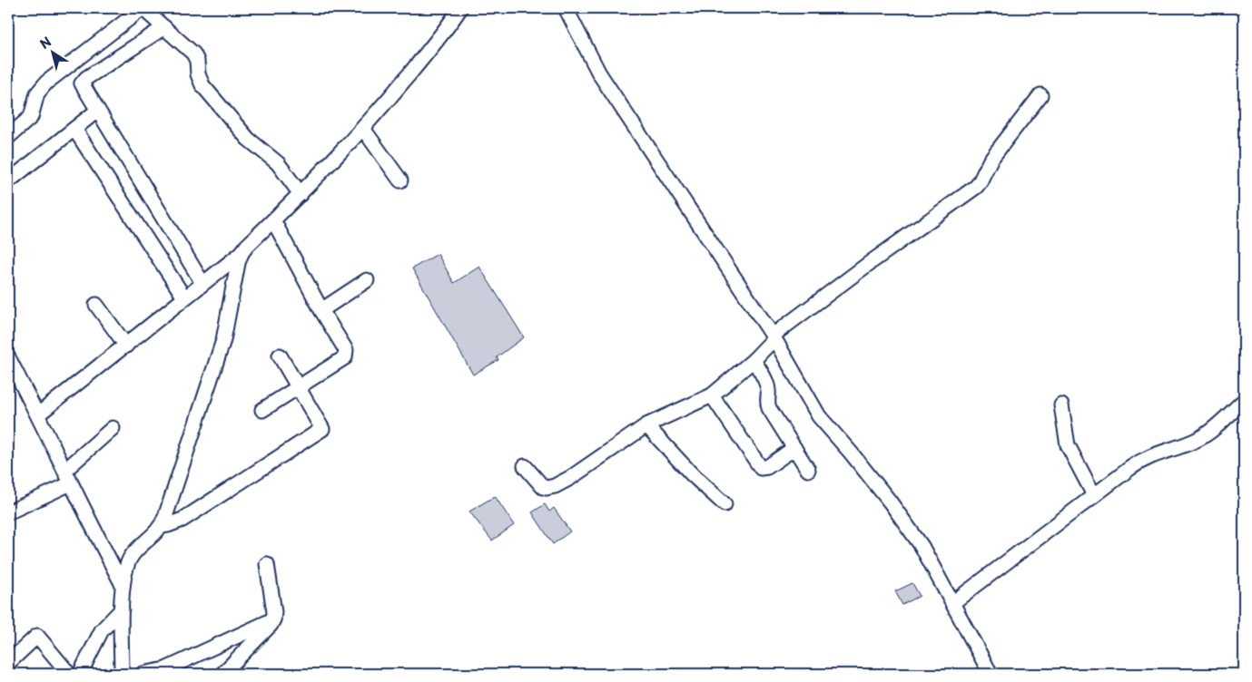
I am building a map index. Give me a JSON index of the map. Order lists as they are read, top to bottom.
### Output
{
  "north": "top left"
}
